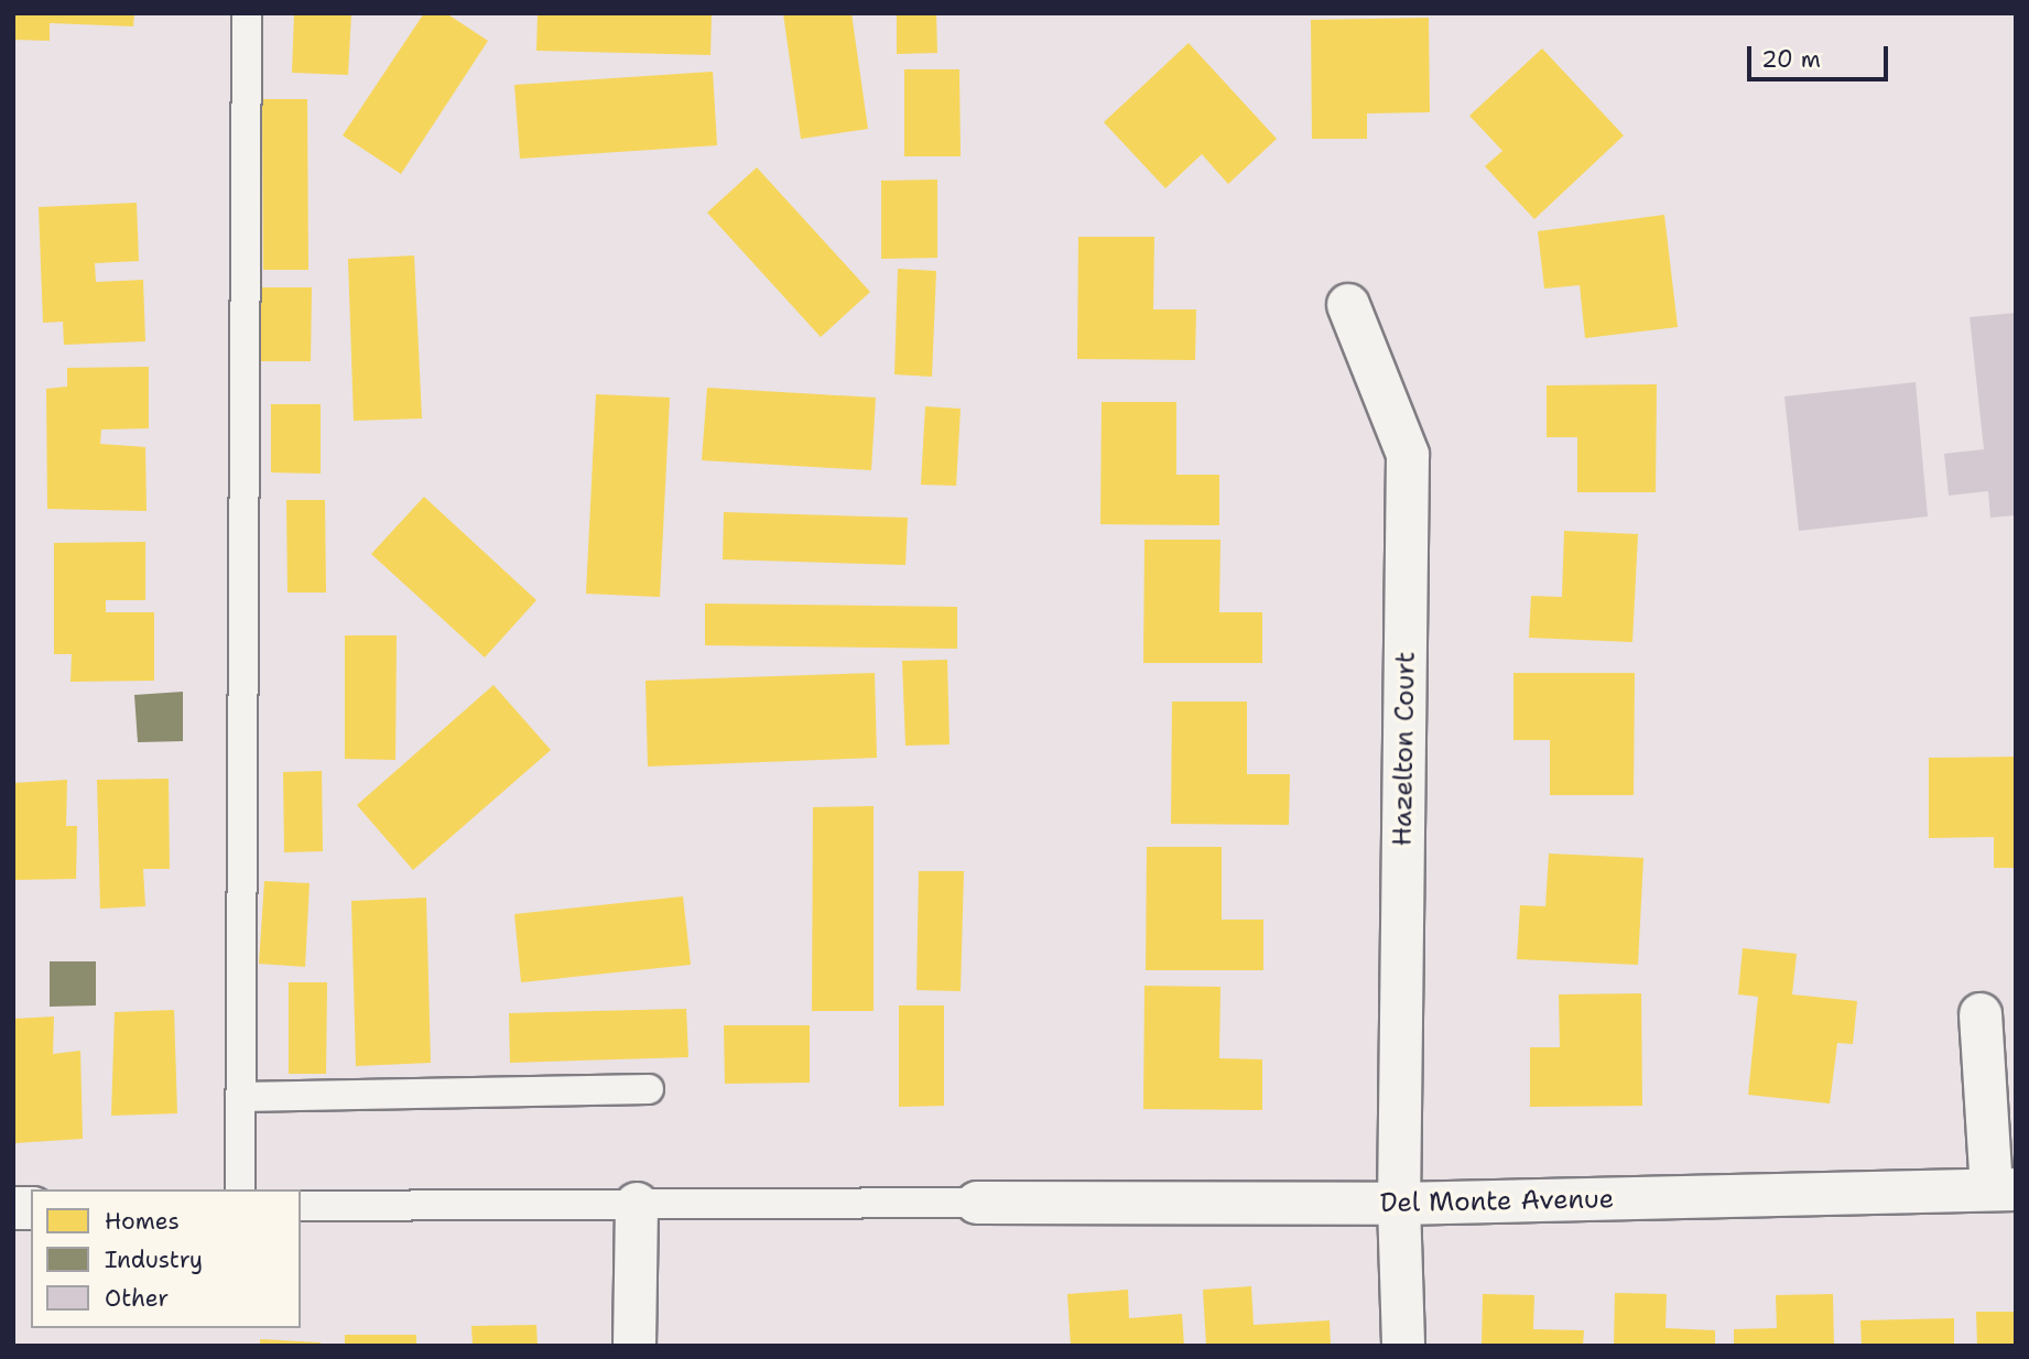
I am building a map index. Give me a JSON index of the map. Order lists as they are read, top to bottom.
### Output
{
  "streets": {
    "street": ["Hazelton Court", "Del Monte Avenue"]
  },
  "crossings": [
    ["Hazelton Court", "Del Monte Avenue"]
  ],
  "legend": ["Homes", "Industry", "Other"],
  "scale_bar": "20 m"
}
